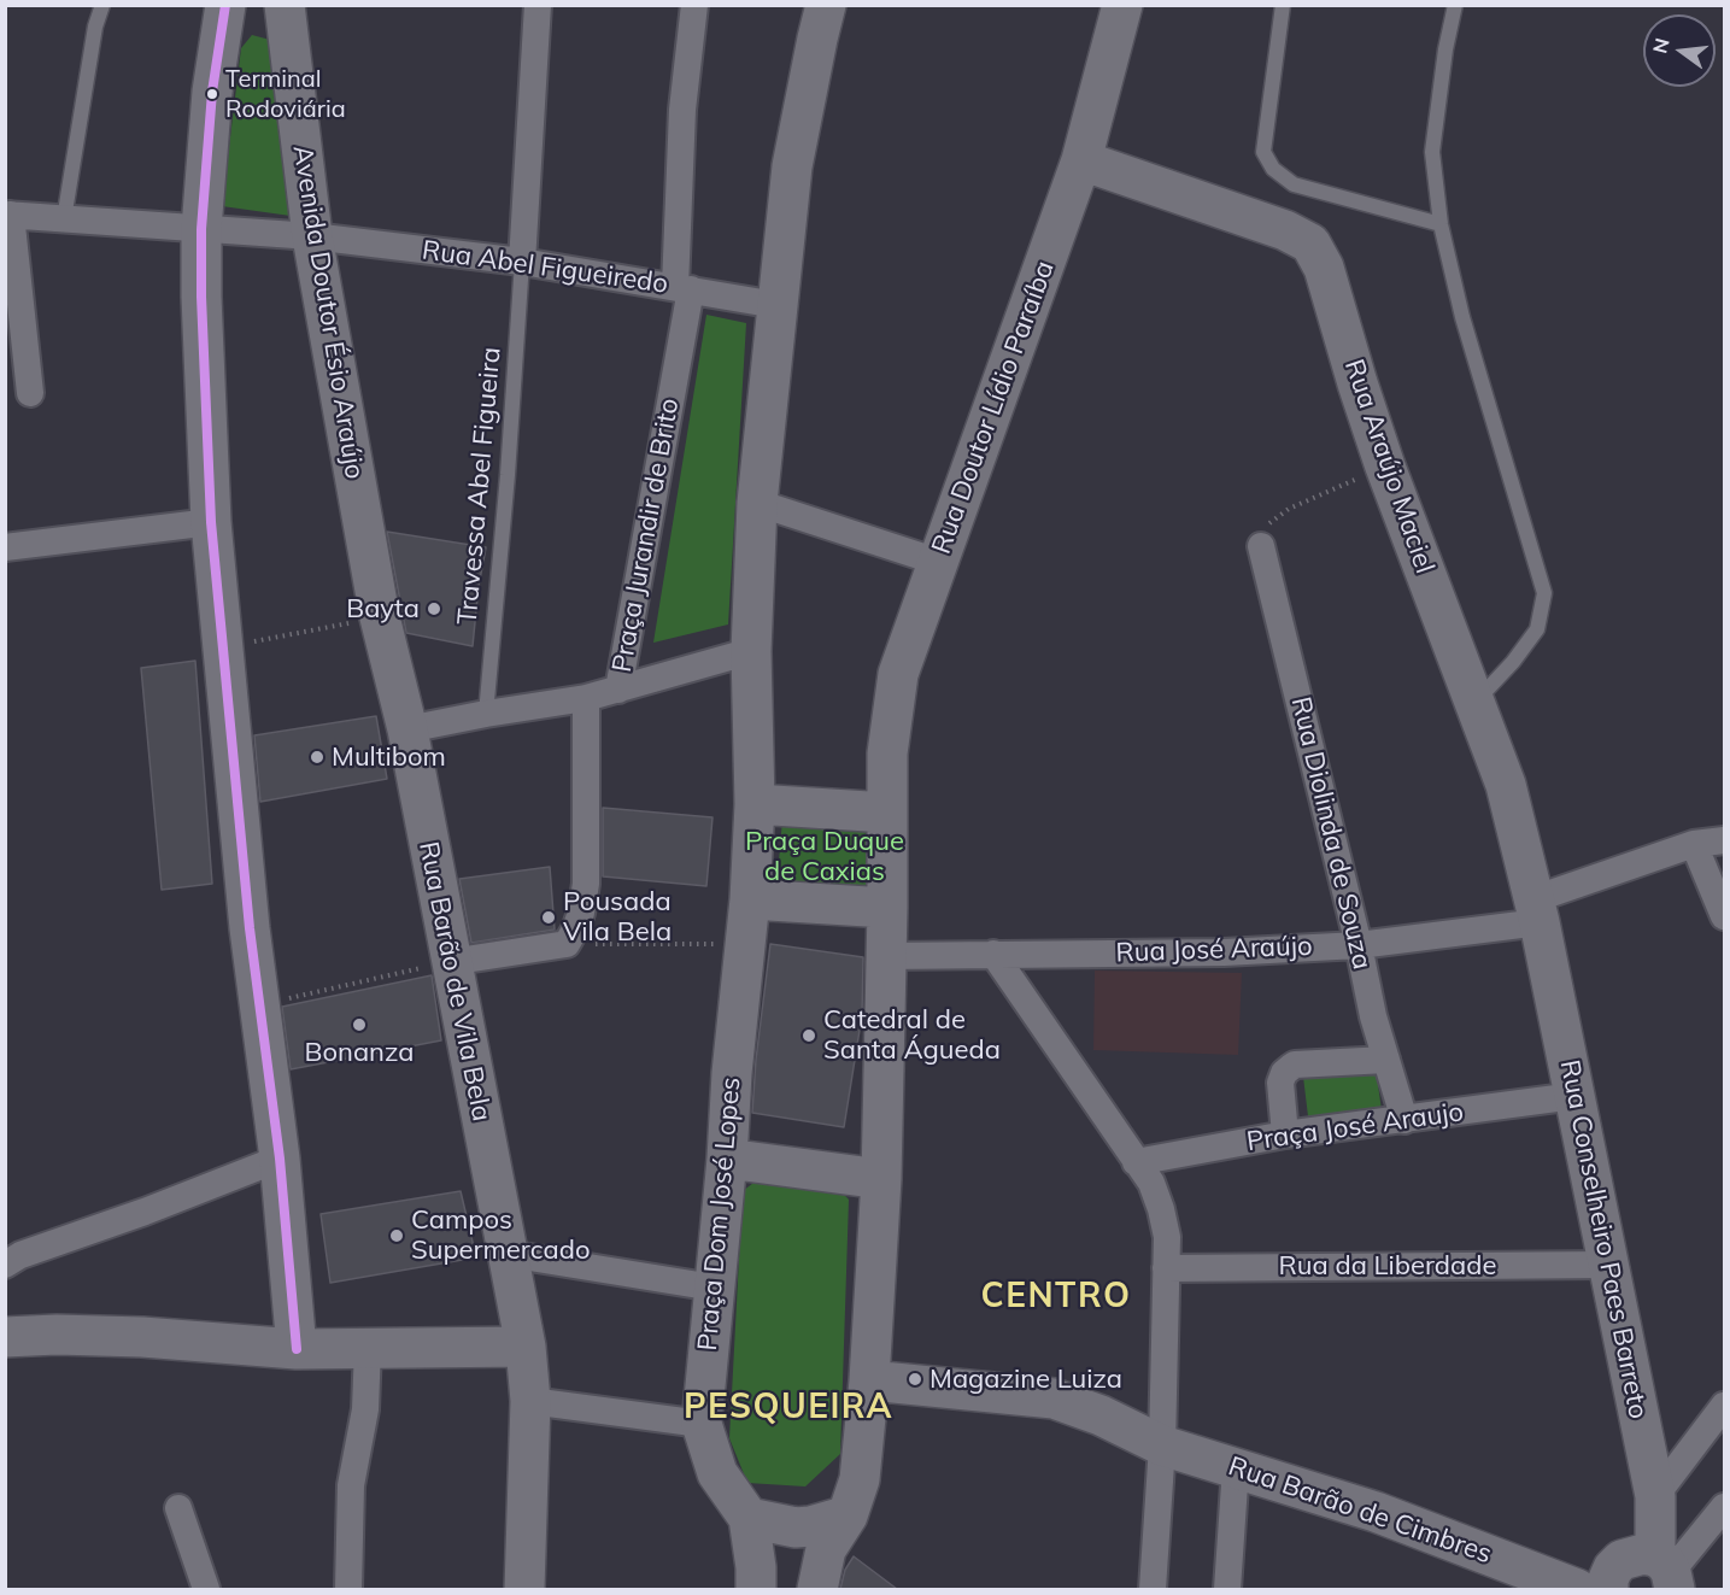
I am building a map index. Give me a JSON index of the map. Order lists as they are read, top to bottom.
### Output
{
  "streets": {
    "main road": [
      "Avenida Doutor Ésio Araújo",
      "Rua Doutor Lídio Paraíba",
      "Rua Araújo Maciel",
      "Rua Barão de Vila Bela",
      "Praça Dom José Lopes",
      "Rua Conselheiro Paes Barreto",
      "Rua Barão de Cimbres"
    ],
    "street": [
      "Rua Abel Figueiredo",
      "Praça Jurandir de Brito",
      "Rua Diolinda de Souza",
      "Rua José Araújo",
      "Praça José Araujo",
      "Rua da Liberdade"
    ],
    "lane": ["Travessa Abel Figueira"]
  },
  "crossings": [
    ["Rua Abel Figueiredo", "Avenida Doutor Ésio Araújo"],
    ["Rua Abel Figueiredo", "Travessa Abel Figueira"],
    ["Rua Abel Figueiredo", "Praça Jurandir de Brito"],
    ["Avenida Doutor Ésio Araújo", "Rua Barão de Vila Bela"],
    ["Rua Doutor Lídio Paraíba", "Rua Araújo Maciel"],
    ["Rua Araújo Maciel", "Rua José Araújo"],
    ["Rua Araújo Maciel", "Rua Conselheiro Paes Barreto"],
    ["Praça Jurandir de Brito", "Praça Dom José Lopes"],
    ["Rua Diolinda de Souza", "Rua José Araújo"],
    ["Rua Diolinda de Souza", "Praça José Araujo"],
    ["Rua José Araújo", "Rua Conselheiro Paes Barreto"],
    ["Praça José Araujo", "Rua Conselheiro Paes Barreto"],
    ["Rua Conselheiro Paes Barreto", "Rua da Liberdade"],
    ["Rua Conselheiro Paes Barreto", "Rua Barão de Cimbres"]
  ],
  "districts": ["CENTRO", "PESQUEIRA"],
  "parks": ["Praça Duque de Caxias"],
  "places": [
    "Terminal Rodoviária",
    "Bayta",
    "Multibom",
    "Pousada Vila Bela",
    "Bonanza",
    "Catedral de Santa Águeda",
    "Campos Supermercado",
    "Magazine Luiza"
  ],
  "north": "left"
}
